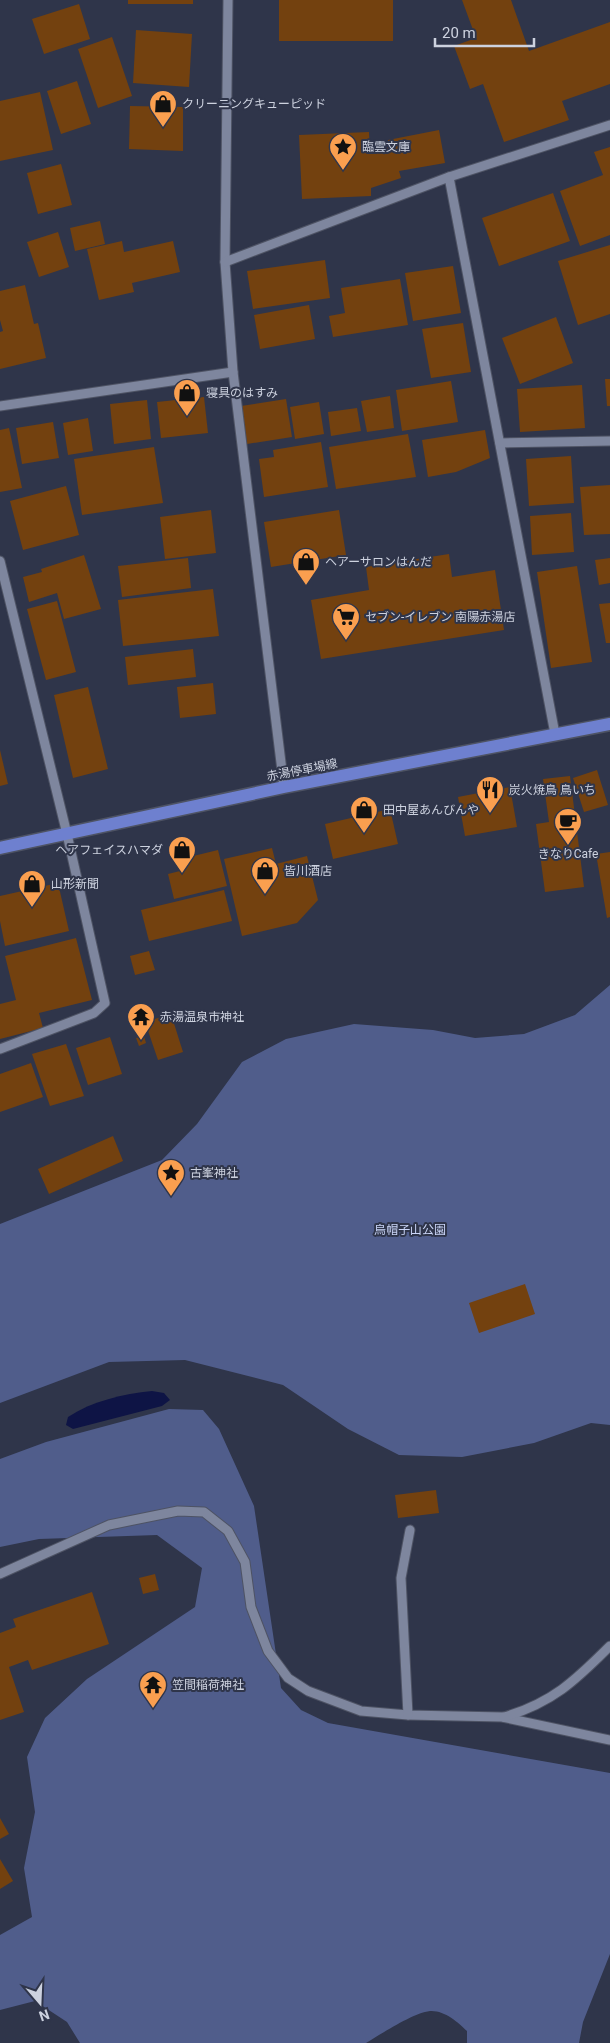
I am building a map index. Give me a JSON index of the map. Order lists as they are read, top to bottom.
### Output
{
  "streets": {
    "main road": ["赤湯停車場線"]
  },
  "parks": ["烏帽子山公園"],
  "places": {
    "shop": [
      "クリーニングキューピッド",
      "寝具のはすみ",
      "ヘアーサロンはんだ",
      "田中屋あんびんや",
      "ヘアフェイスハマダ",
      "皆川酒店",
      "山形新聞"
    ],
    "place": ["臨雲文庫", "古峯神社"],
    "supermarket": ["セブン-イレブン 南陽赤湯店"],
    "restaurant": ["炭火焼鳥 鳥いち"],
    "cafe": ["きなりCafe"],
    "temple": ["赤湯温泉市神社", "笠間稲荷神社"]
  },
  "scale_bar": "20 m",
  "north": "bottom"
}
